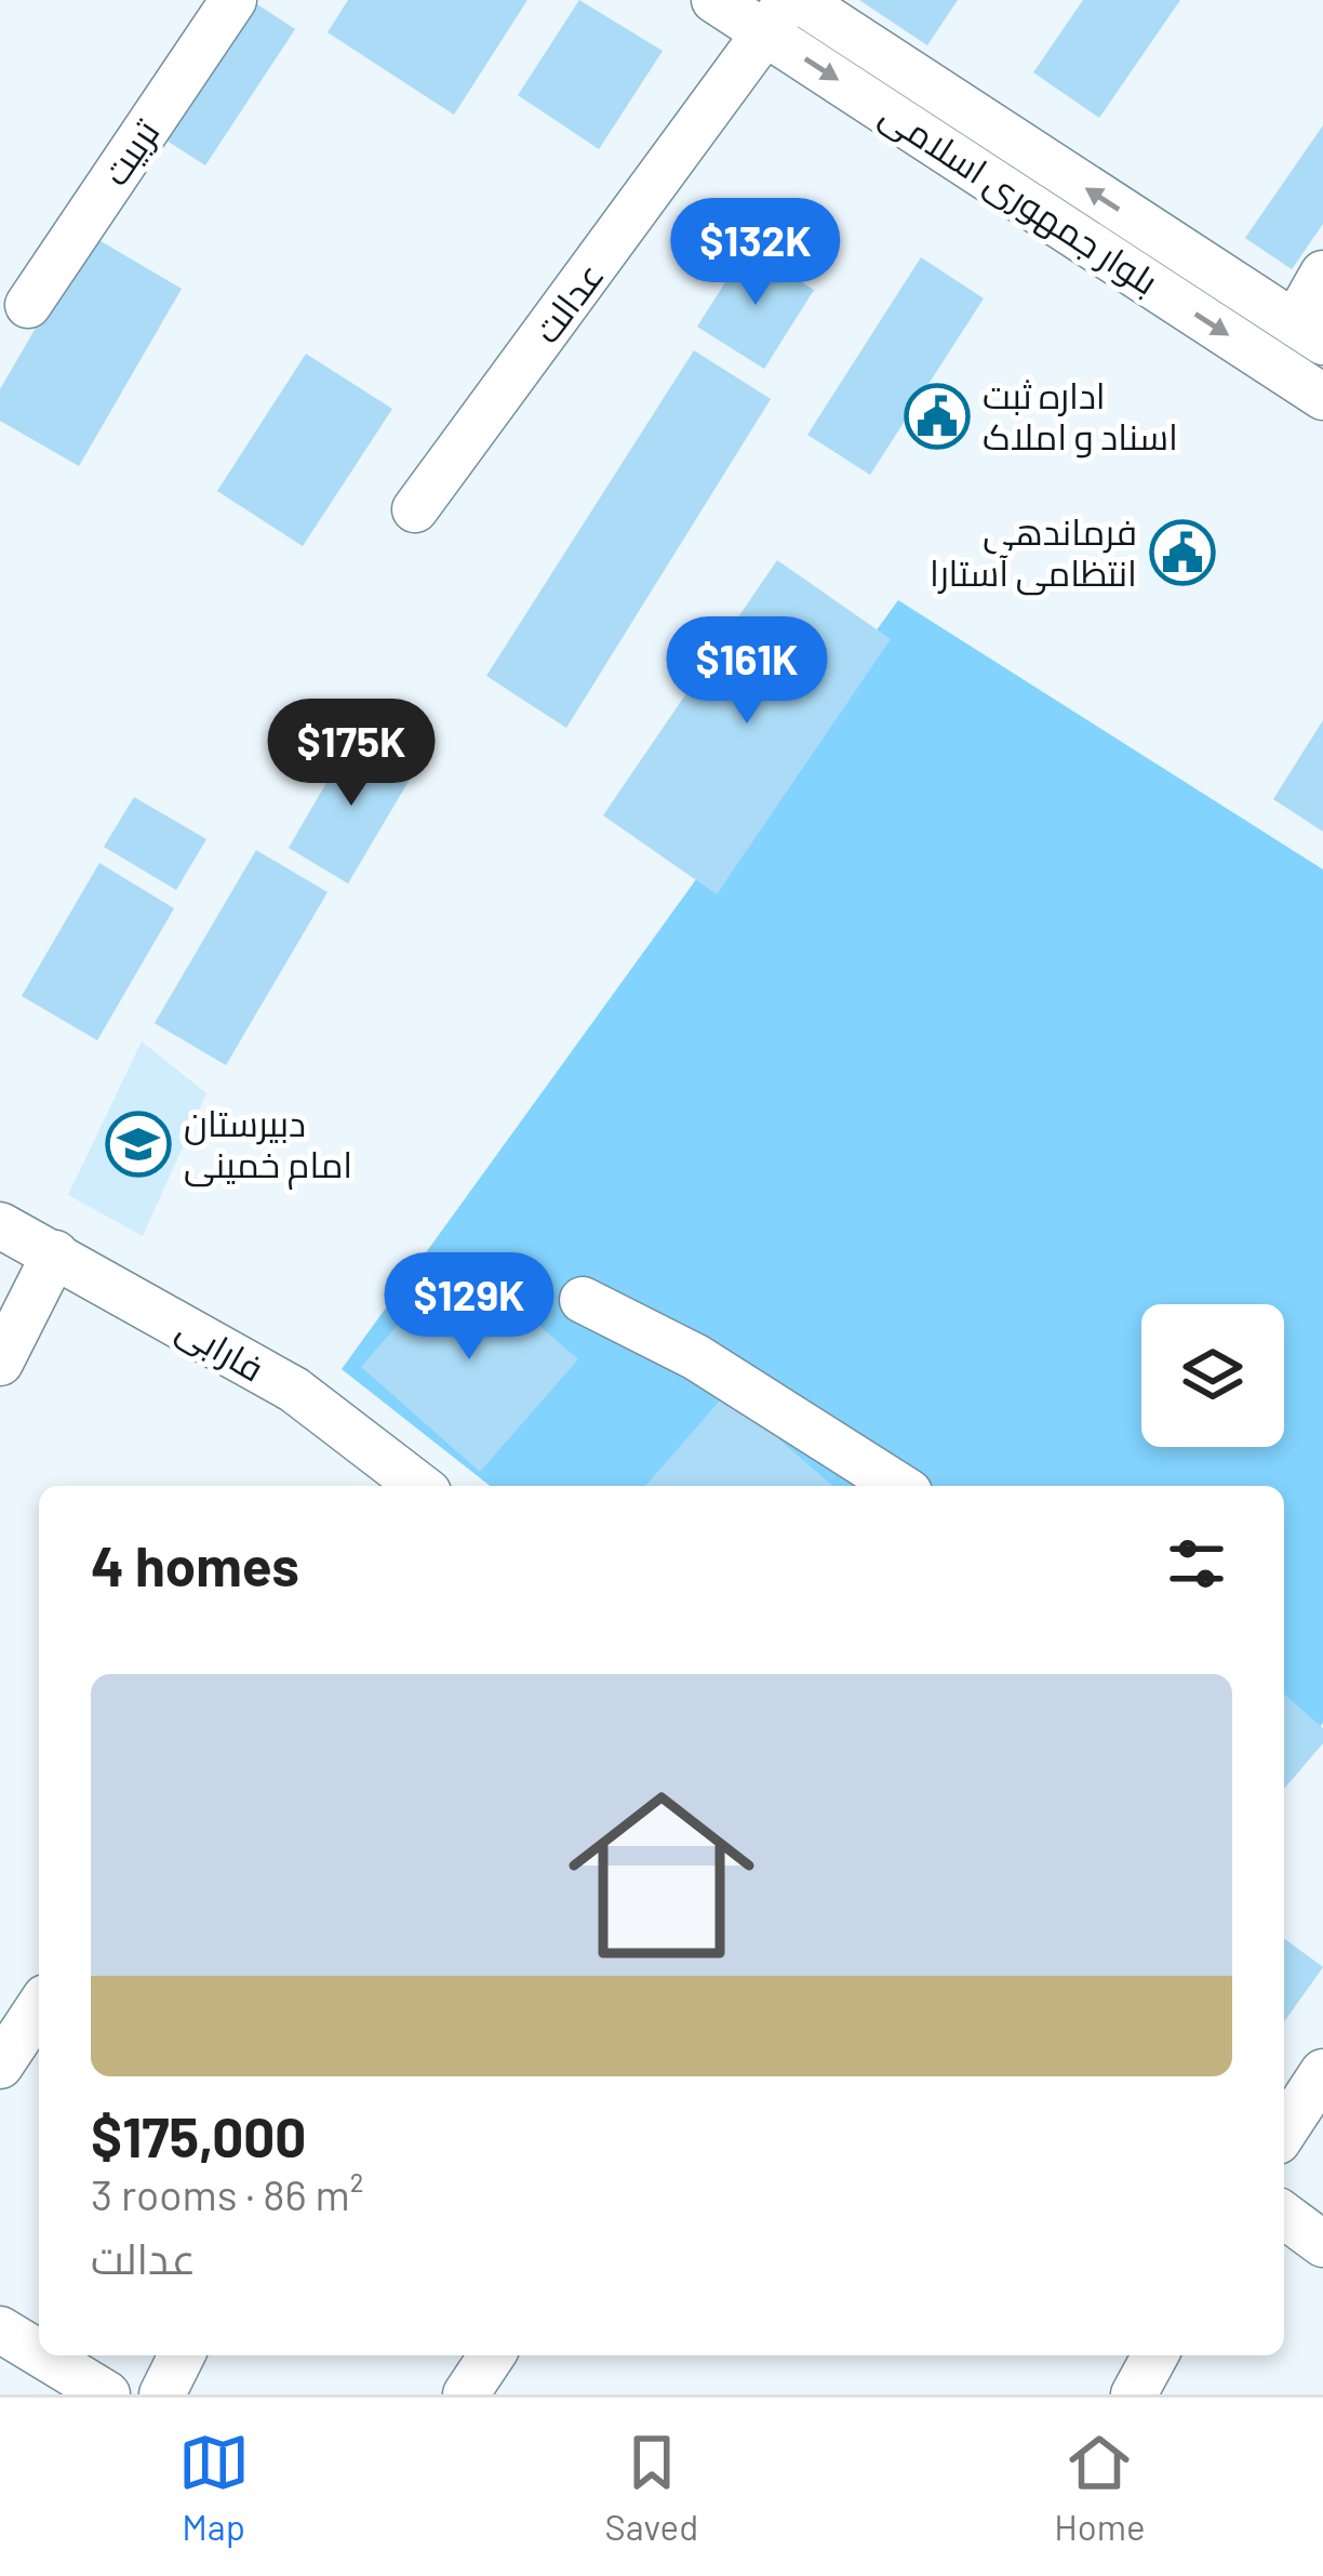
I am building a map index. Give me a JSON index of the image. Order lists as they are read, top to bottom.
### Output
{
  "streets": {
    "street": [
      "تربیت",
      "بلوار جمهوری اسلامی",
      "عدالت",
      "فارابی"
    ]
  },
  "crossings": [
    ["بلوار جمهوری اسلامی", "عدالت"]
  ],
  "places": {
    "public building": ["اداره ثبت اسناد و املاک", "فرماندهی انتظامی آستارا"],
    "school or university": ["دبیرستان امام خمینی"]
  },
  "page": {
    "price": [
      "$132K",
      "$161K",
      "$175K",
      "$129K"
    ],
    "heading": "4 homes",
    "list": [
      {
        "name": "$175,000",
        "note": "3 rooms · 86 m² · عدالت"
      }
    ],
    "tabs": ["Map", "Saved", "Home"]
  }
}
